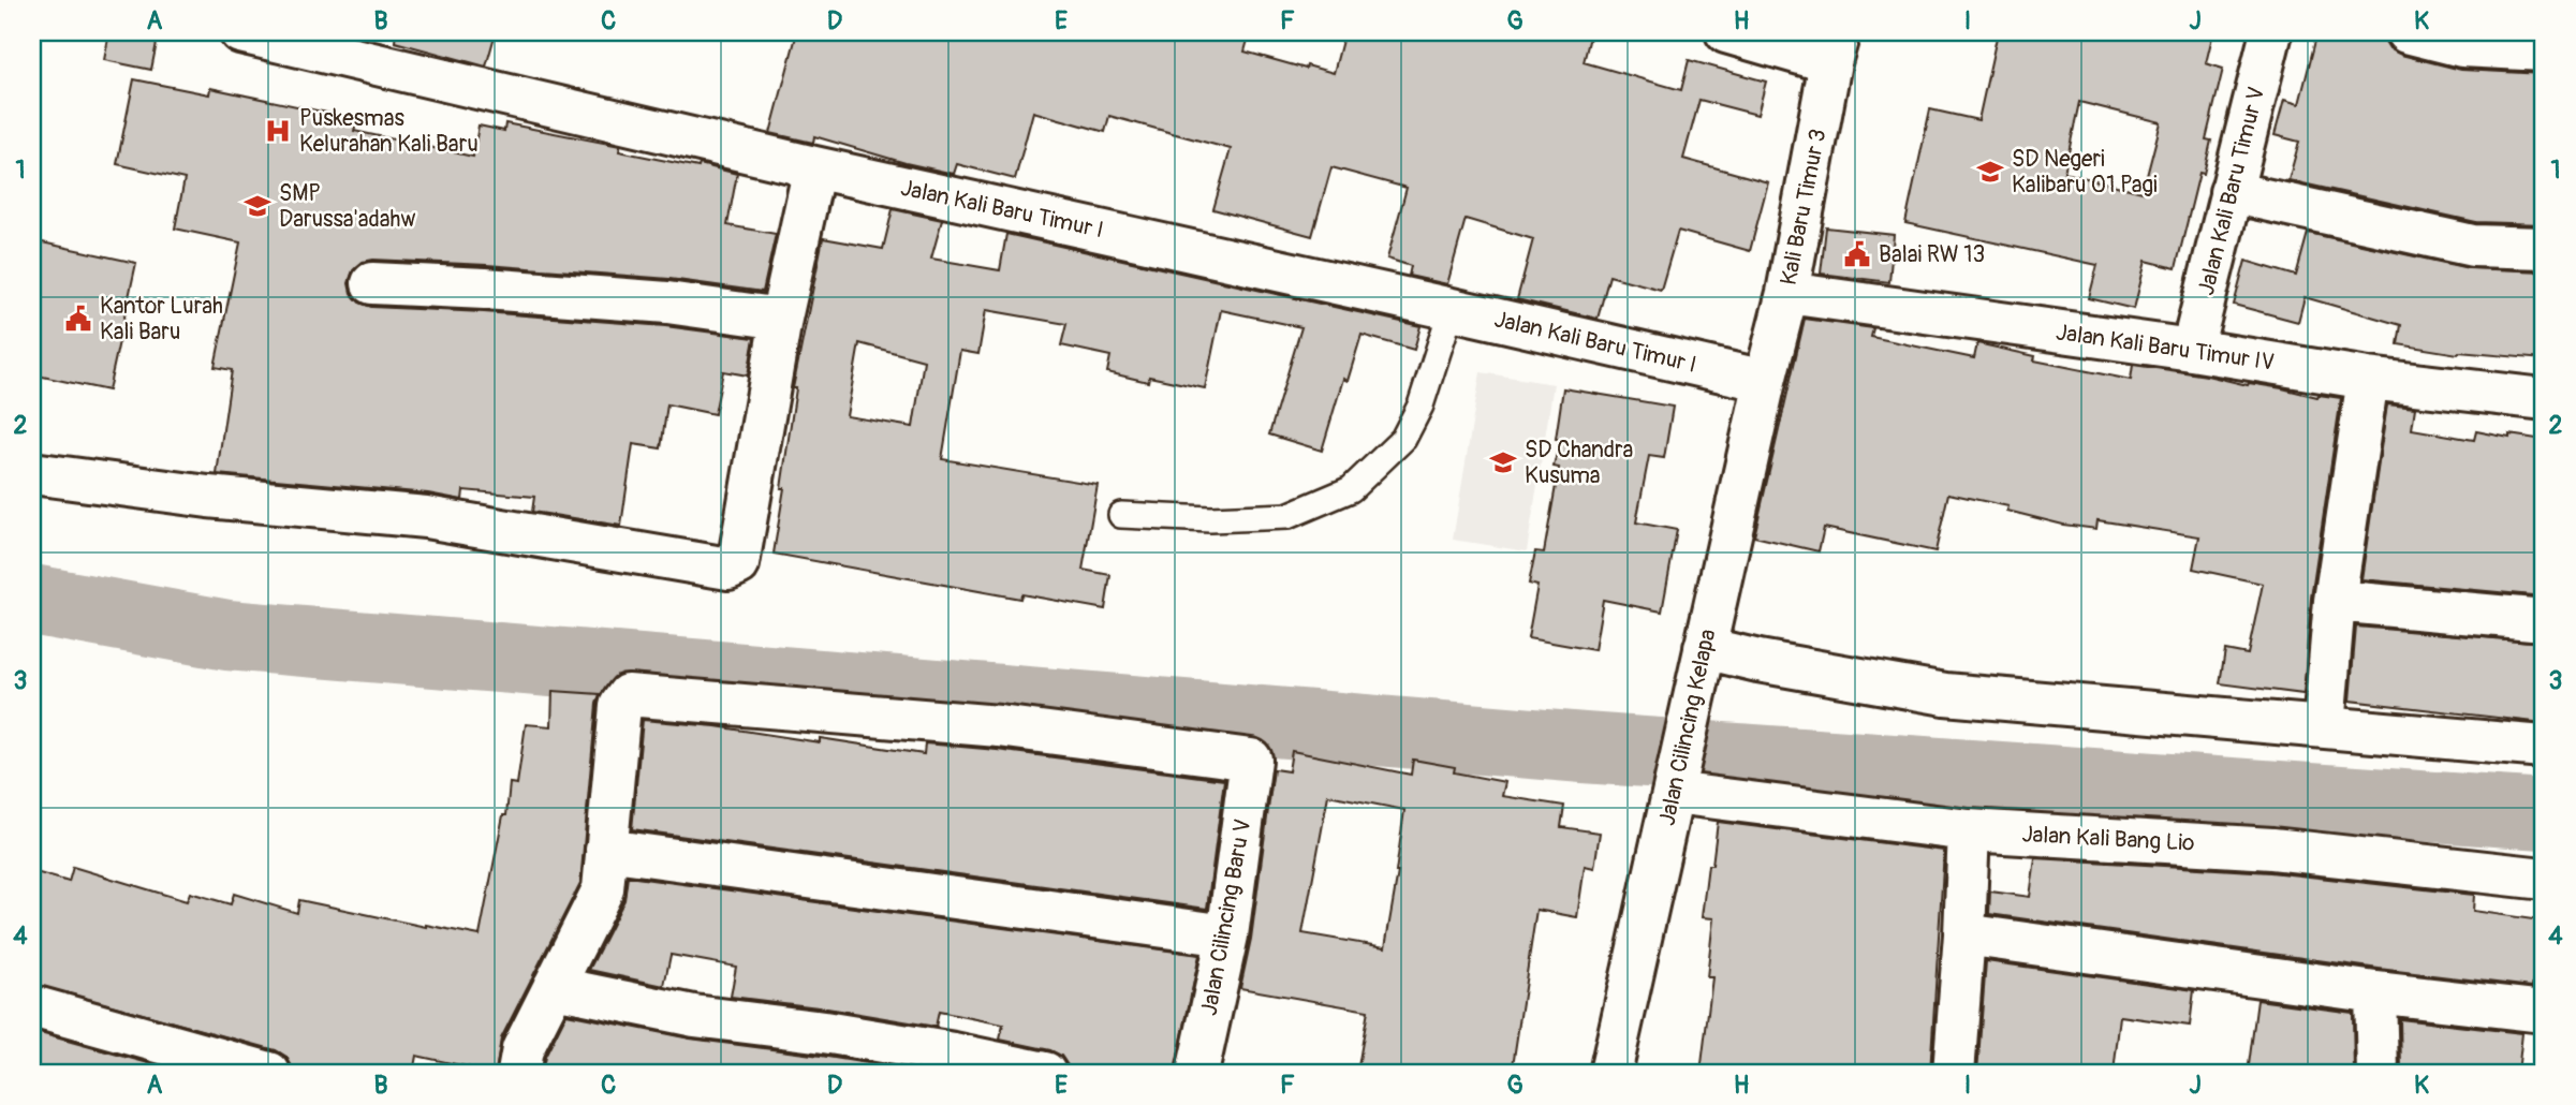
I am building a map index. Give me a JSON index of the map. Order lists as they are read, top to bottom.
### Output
{
  "streets": {
    "street": [
      "Jalan Kali Baru Timur V",
      "Kali Baru Timur 3",
      "Jalan Kali Baru Timur I",
      "Jalan Kali Baru Timur IV",
      "Jalan Cilincing Kelapa",
      "Jalan Kali Bang Lio",
      "Jalan Cilincing Baru V"
    ]
  },
  "crossings": [
    ["Jalan Kali Baru Timur V", "Jalan Kali Baru Timur IV"],
    ["Kali Baru Timur 3", "Jalan Kali Baru Timur I"],
    ["Kali Baru Timur 3", "Jalan Kali Baru Timur IV"],
    ["Kali Baru Timur 3", "Jalan Cilincing Kelapa"],
    ["Jalan Kali Baru Timur I", "Jalan Cilincing Kelapa"],
    ["Jalan Cilincing Kelapa", "Jalan Kali Bang Lio"]
  ],
  "places": {
    "hospital": ["Puskesmas Kelurahan Kali Baru"],
    "school or university": ["SD Negeri Kalibaru 01 Pagi", "SMP Darussa'adahw", "SD Chandra Kusuma"],
    "public building": ["Balai RW 13", "Kantor Lurah Kali Baru"]
  },
  "grid": {
    "columns": [
      "A",
      "B",
      "C",
      "D",
      "E",
      "F",
      "G",
      "H",
      "I",
      "J",
      "K"
    ],
    "rows": [
      "1",
      "2",
      "3",
      "4"
    ]
  }
}
